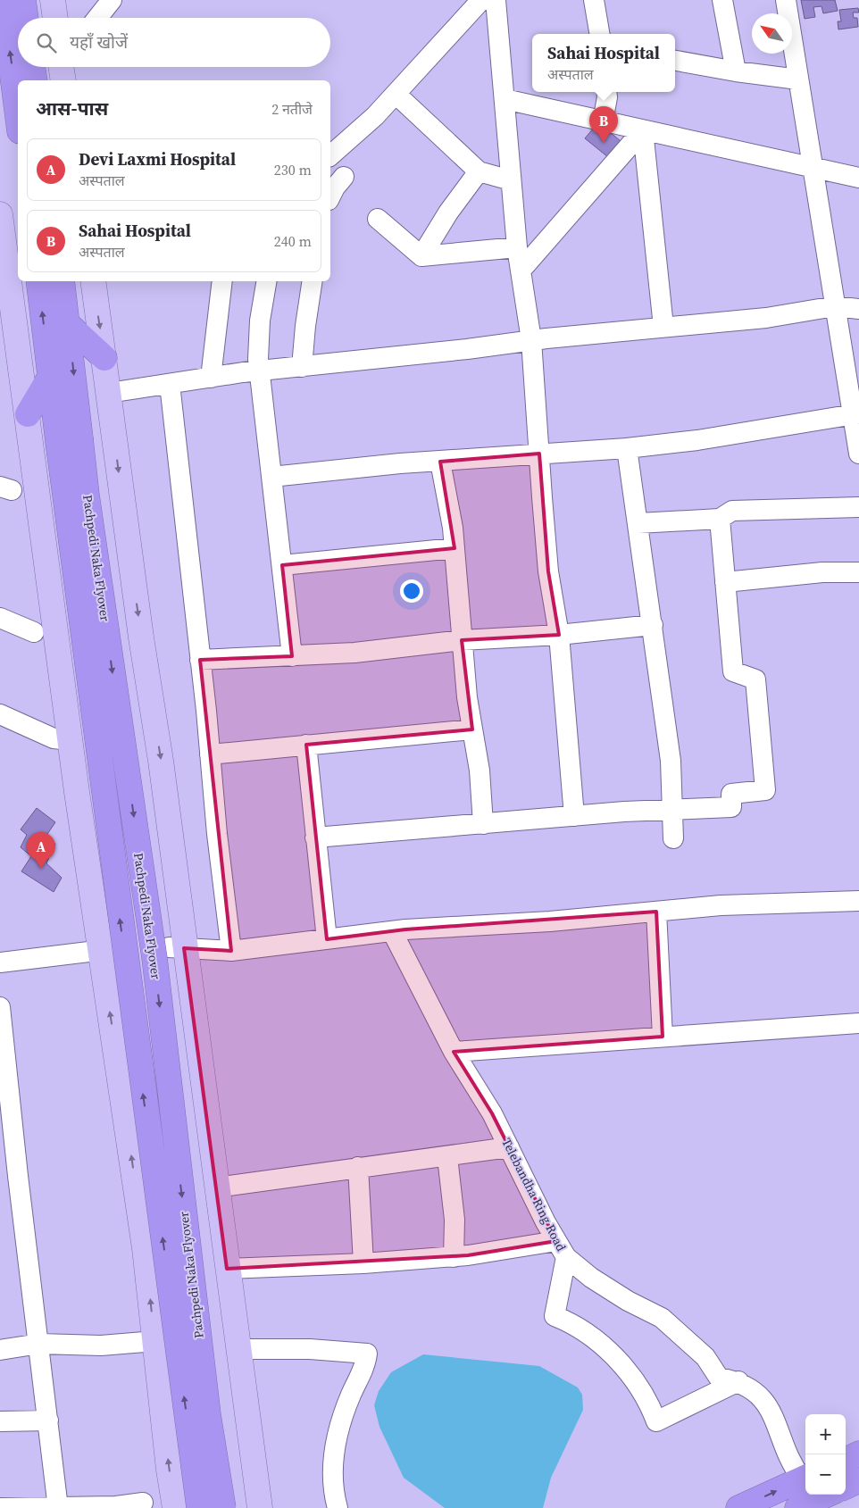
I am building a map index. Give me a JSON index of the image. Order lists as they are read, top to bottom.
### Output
{
  "streets": {
    "highway": ["Pachpedi Naka Flyover"],
    "street": ["Telebandha Ring Road"]
  },
  "north": "top left",
  "page": {
    "search": "यहाँ खोजें",
    "popup": ["Sahai Hospital", "अस्पताल"],
    "heading": ["आस-पास", "2 नतीजे"],
    "pins": ["B", "A"],
    "list": [
      {
        "mark": "A",
        "name": "Devi Laxmi Hospital",
        "note": "अस्पताल",
        "value": "230 m"
      },
      {
        "mark": "B",
        "name": "Sahai Hospital",
        "note": "अस्पताल",
        "value": "240 m"
      }
    ],
    "map_buttons": ["+", "−"]
  }
}
